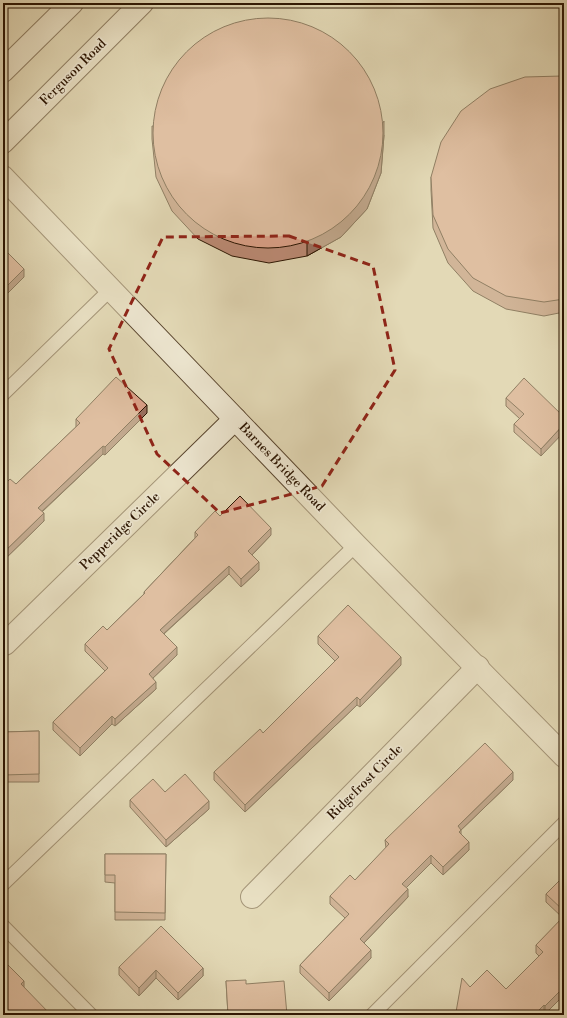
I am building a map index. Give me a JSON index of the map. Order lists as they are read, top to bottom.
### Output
{
  "streets": {
    "street": [
      "Ferguson Road",
      "Barnes Bridge Road",
      "Pepperidge Circle",
      "Ridgefrost Circle"
    ]
  },
  "crossings": [
    ["Barnes Bridge Road", "Pepperidge Circle"],
    ["Barnes Bridge Road", "Ridgefrost Circle"]
  ]
}
